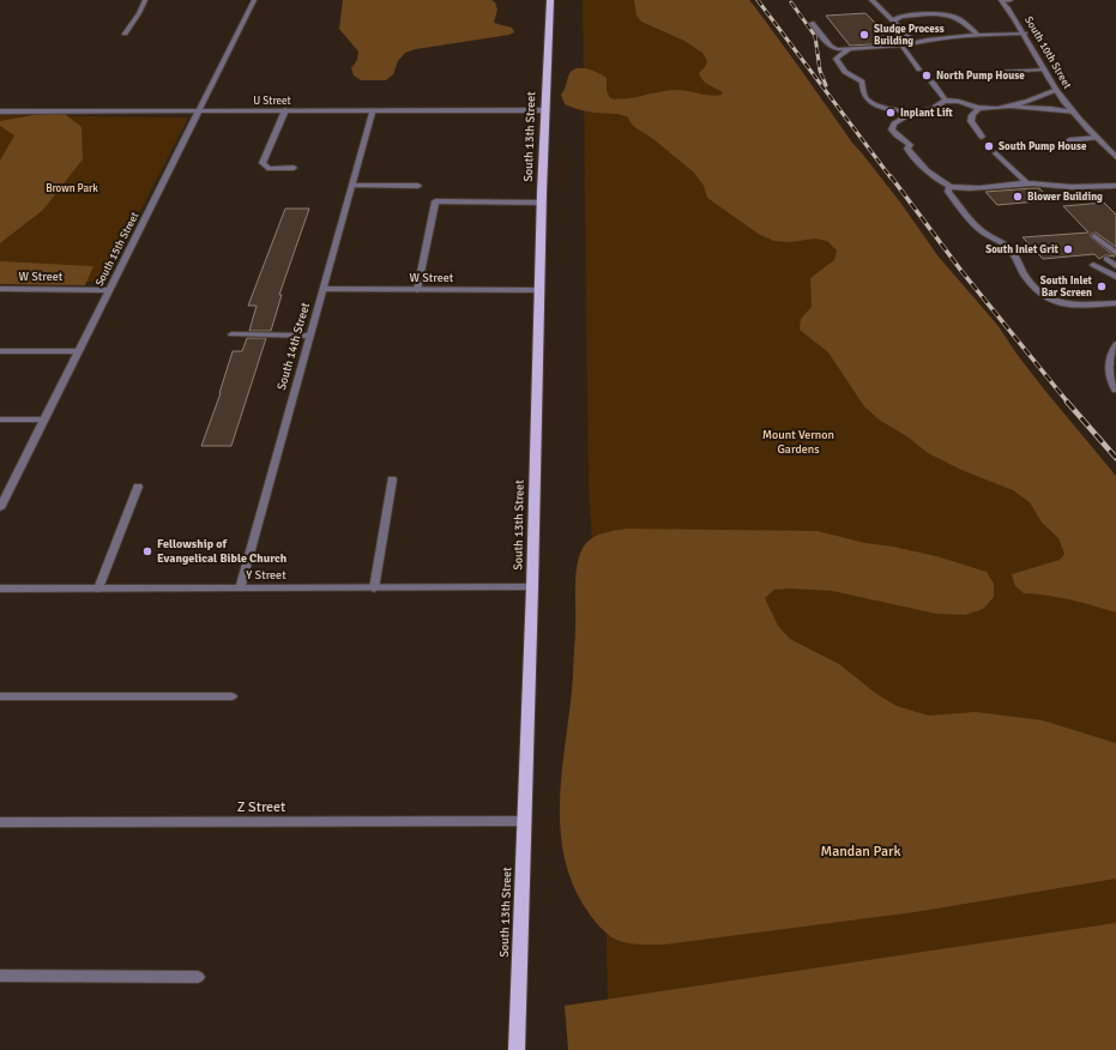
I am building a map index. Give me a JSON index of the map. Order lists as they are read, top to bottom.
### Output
{
  "streets": {
    "main road": ["South 13th Street"],
    "street": [
      "South 10th Street",
      "U Street",
      "South 15th Street",
      "W Street",
      "South 14th Street",
      "Y Street",
      "Z Street"
    ]
  },
  "crossings": [
    ["U Street", "South 13th Street"],
    ["U Street", "South 15th Street"],
    ["U Street", "South 14th Street"],
    ["South 13th Street", "W Street"],
    ["South 13th Street", "Y Street"],
    ["South 13th Street", "Z Street"],
    ["South 15th Street", "W Street"],
    ["W Street", "South 14th Street"],
    ["South 14th Street", "Y Street"]
  ],
  "parks": ["Brown Park", "Mount Vernon Gardens", "Mandan Park"],
  "places": [
    "Sludge Process Building",
    "North Pump House",
    "Inplant Lift",
    "South Pump House",
    "Blower Building",
    "South Inlet Grit",
    "South Inlet Bar Screen",
    "Fellowship of Evangelical Bible Church"
  ]
}
